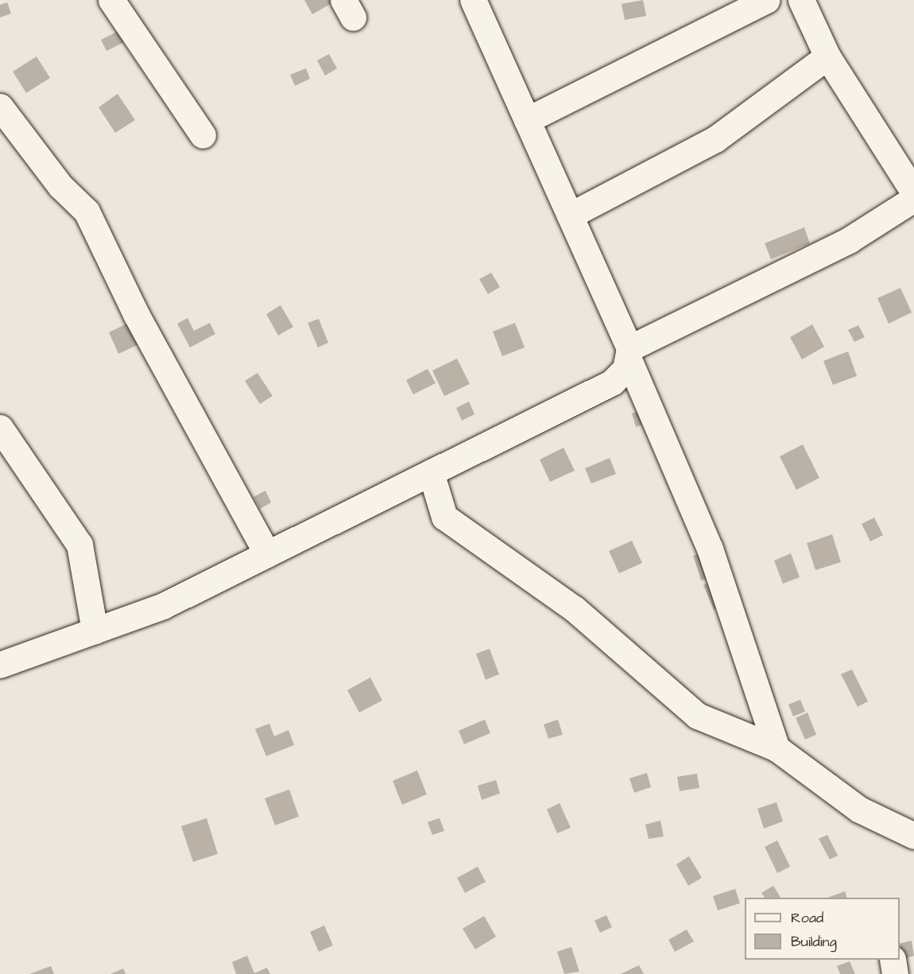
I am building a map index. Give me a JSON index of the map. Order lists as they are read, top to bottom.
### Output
{
  "legend": ["Road", "Building"]
}
